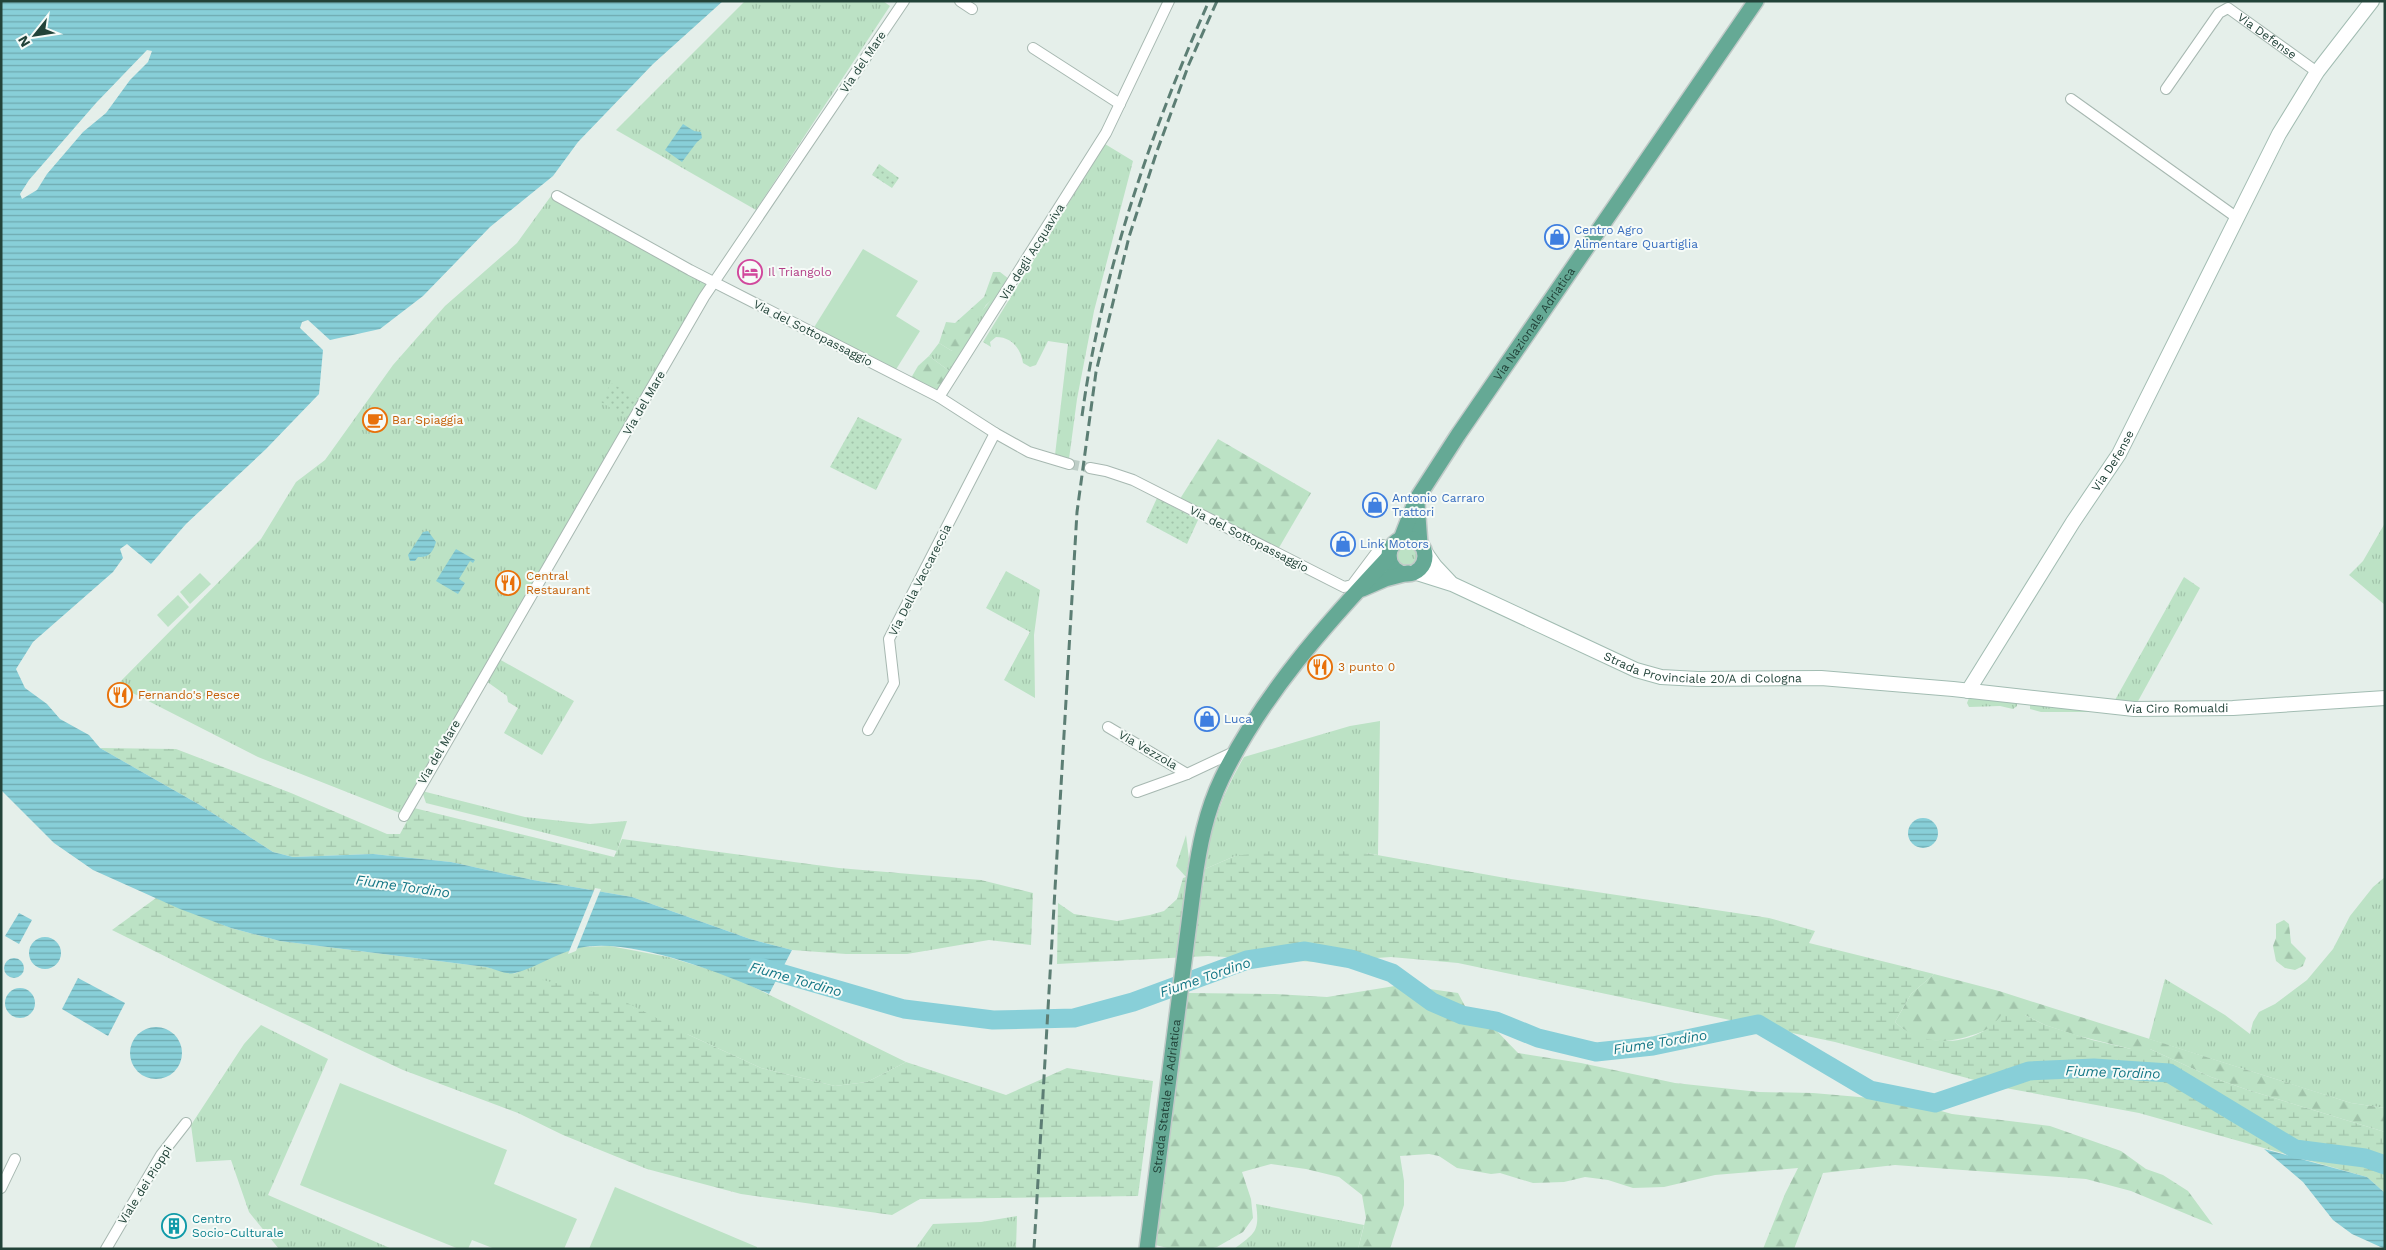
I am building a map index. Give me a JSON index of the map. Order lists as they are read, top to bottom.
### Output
{
  "streets": {
    "main road": [
      "Via Defense",
      "Via Nazionale Adriatica",
      "Strada Provinciale 20/A di Cologna",
      "Via Ciro Romualdi",
      "Strada Statale 16 Adriatica"
    ],
    "street": [
      "Via del Mare",
      "Via degli Acquaviva",
      "Via del Sottopassaggio",
      "Via Della Vaccareccia",
      "Via Vezzola",
      "Viale dei Pioppi"
    ]
  },
  "crossings": [
    ["Via Defense", "Strada Provinciale 20/A di Cologna"],
    ["Via Defense", "Via Ciro Romualdi"],
    ["Via del Mare", "Via del Sottopassaggio"],
    ["Via degli Acquaviva", "Via del Sottopassaggio"],
    ["Via Nazionale Adriatica", "Via del Sottopassaggio"],
    ["Via Nazionale Adriatica", "Strada Provinciale 20/A di Cologna"],
    ["Via Nazionale Adriatica", "Via Vezzola"],
    ["Via Nazionale Adriatica", "Strada Statale 16 Adriatica"],
    ["Via del Sottopassaggio", "Via Della Vaccareccia"],
    ["Via del Sottopassaggio", "Strada Provinciale 20/A di Cologna"],
    ["Strada Provinciale 20/A di Cologna", "Via Ciro Romualdi"]
  ],
  "water": ["Fiume Tordino"],
  "places": {
    "shop": [
      "Centro Agro Alimentare Quartiglia",
      "Antonio Carraro Trattori",
      "Link Motors",
      "Luca"
    ],
    "hotel": ["Il Triangolo"],
    "cafe": ["Bar Spiaggia"],
    "restaurant": ["Central Restaurant", "3 punto 0", "Fernando's Pesce"],
    "building": ["Centro Socio-Culturale"]
  },
  "north": "bottom left"
}
